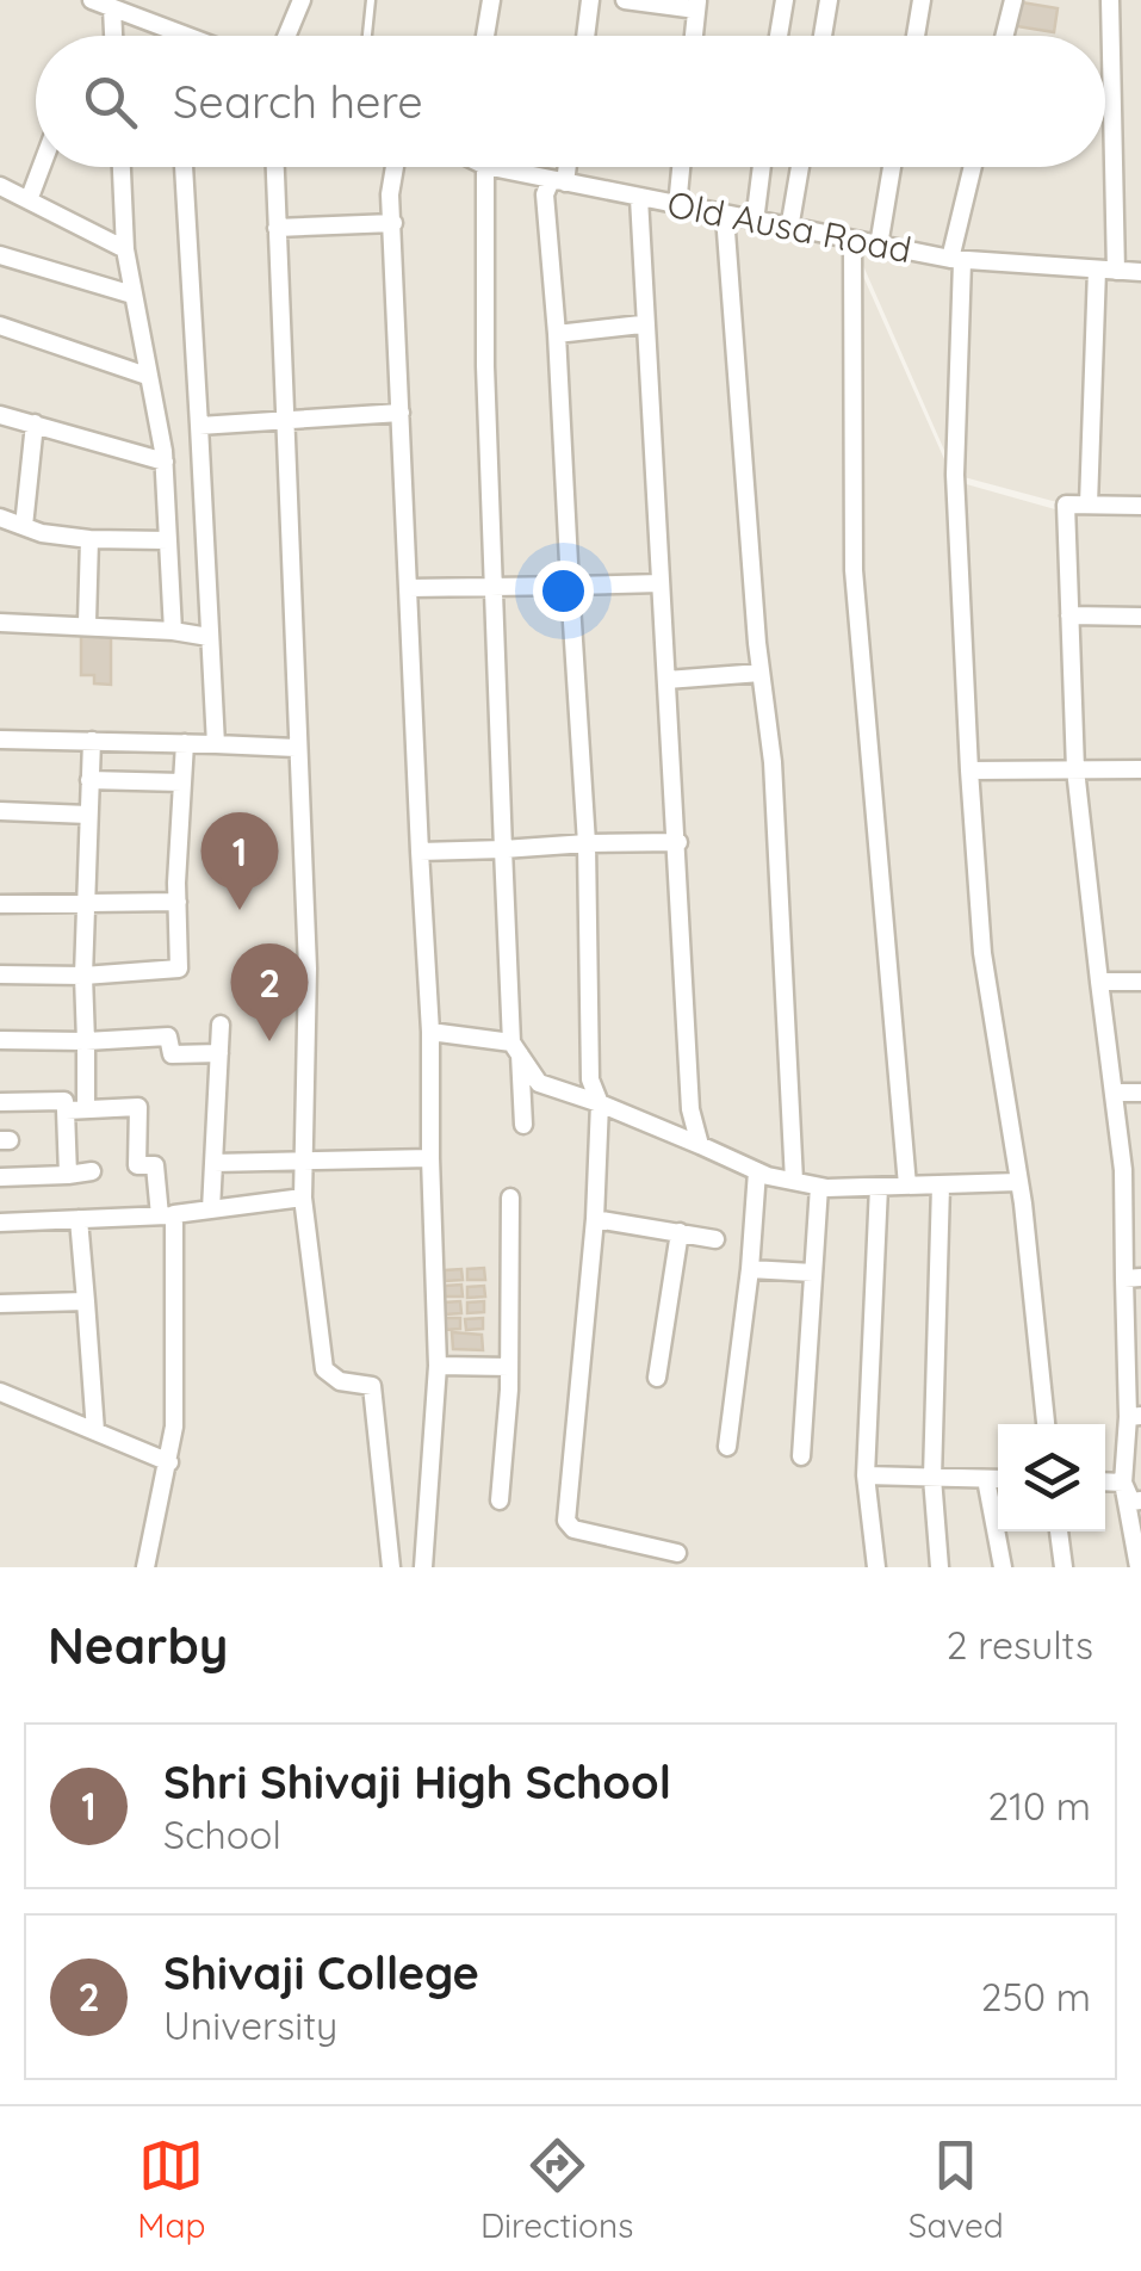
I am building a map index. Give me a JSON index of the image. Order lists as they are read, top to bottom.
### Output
{
  "streets": {
    "street": ["Old Ausa Road"]
  },
  "page": {
    "search": "Search here",
    "pins": ["1", "2"],
    "heading": ["Nearby", "2 results"],
    "list": [
      {
        "mark": "1",
        "name": "Shri Shivaji High School",
        "note": "School",
        "value": "210 m"
      },
      {
        "mark": "2",
        "name": "Shivaji College",
        "note": "University",
        "value": "250 m"
      }
    ],
    "nav": ["Map", "Directions", "Saved"]
  }
}
